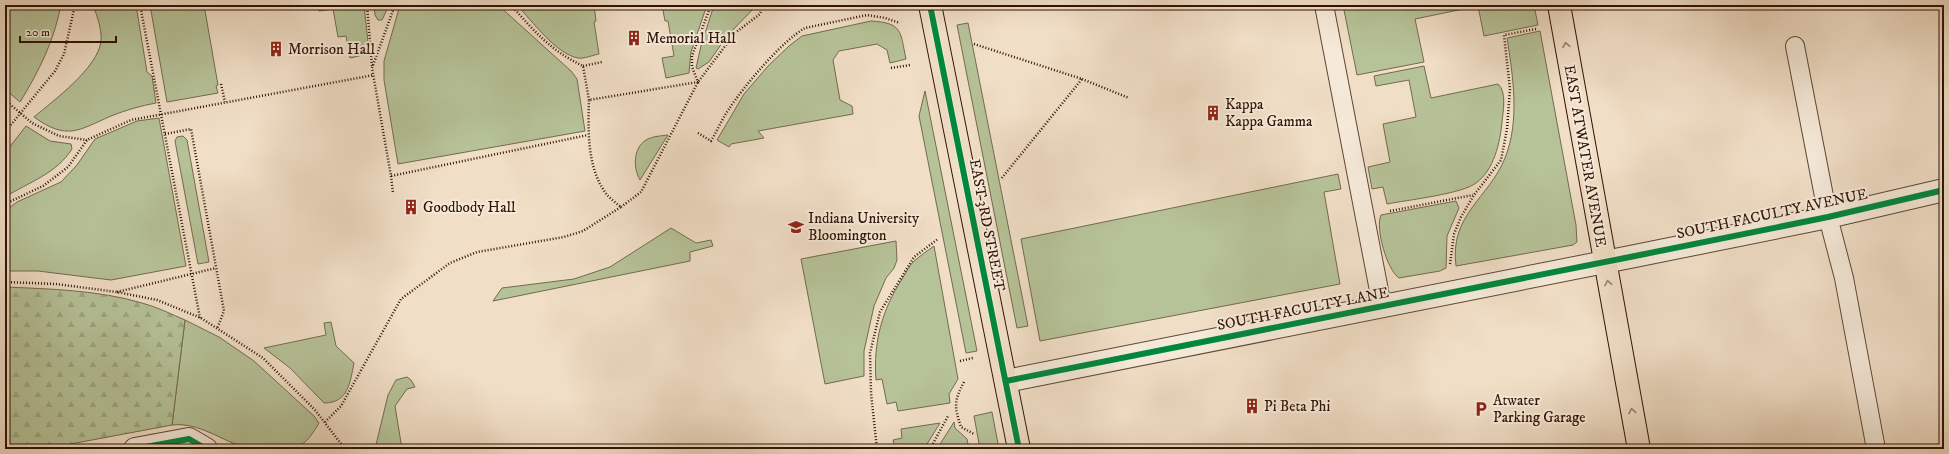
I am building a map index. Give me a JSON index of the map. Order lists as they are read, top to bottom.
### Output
{
  "streets": {
    "main road": ["EAST ATWATER AVENUE", "EAST 3RD STREET"],
    "street": ["SOUTH FACULTY AVENUE", "SOUTH FACULTY LANE"]
  },
  "crossings": [
    ["EAST ATWATER AVENUE", "SOUTH FACULTY AVENUE"],
    ["EAST ATWATER AVENUE", "SOUTH FACULTY LANE"],
    ["SOUTH FACULTY AVENUE", "SOUTH FACULTY LANE"],
    ["EAST 3RD STREET", "SOUTH FACULTY LANE"]
  ],
  "one_way": ["EAST ATWATER AVENUE"],
  "places": {
    "building": [
      "Memorial Hall",
      "Morrison Hall",
      "Kappa Kappa Gamma",
      "Goodbody Hall",
      "Pi Beta Phi"
    ],
    "school or university": ["Indiana University Bloomington"],
    "parking": ["Atwater Parking Garage"]
  },
  "scale_bar": "20 m"
}
